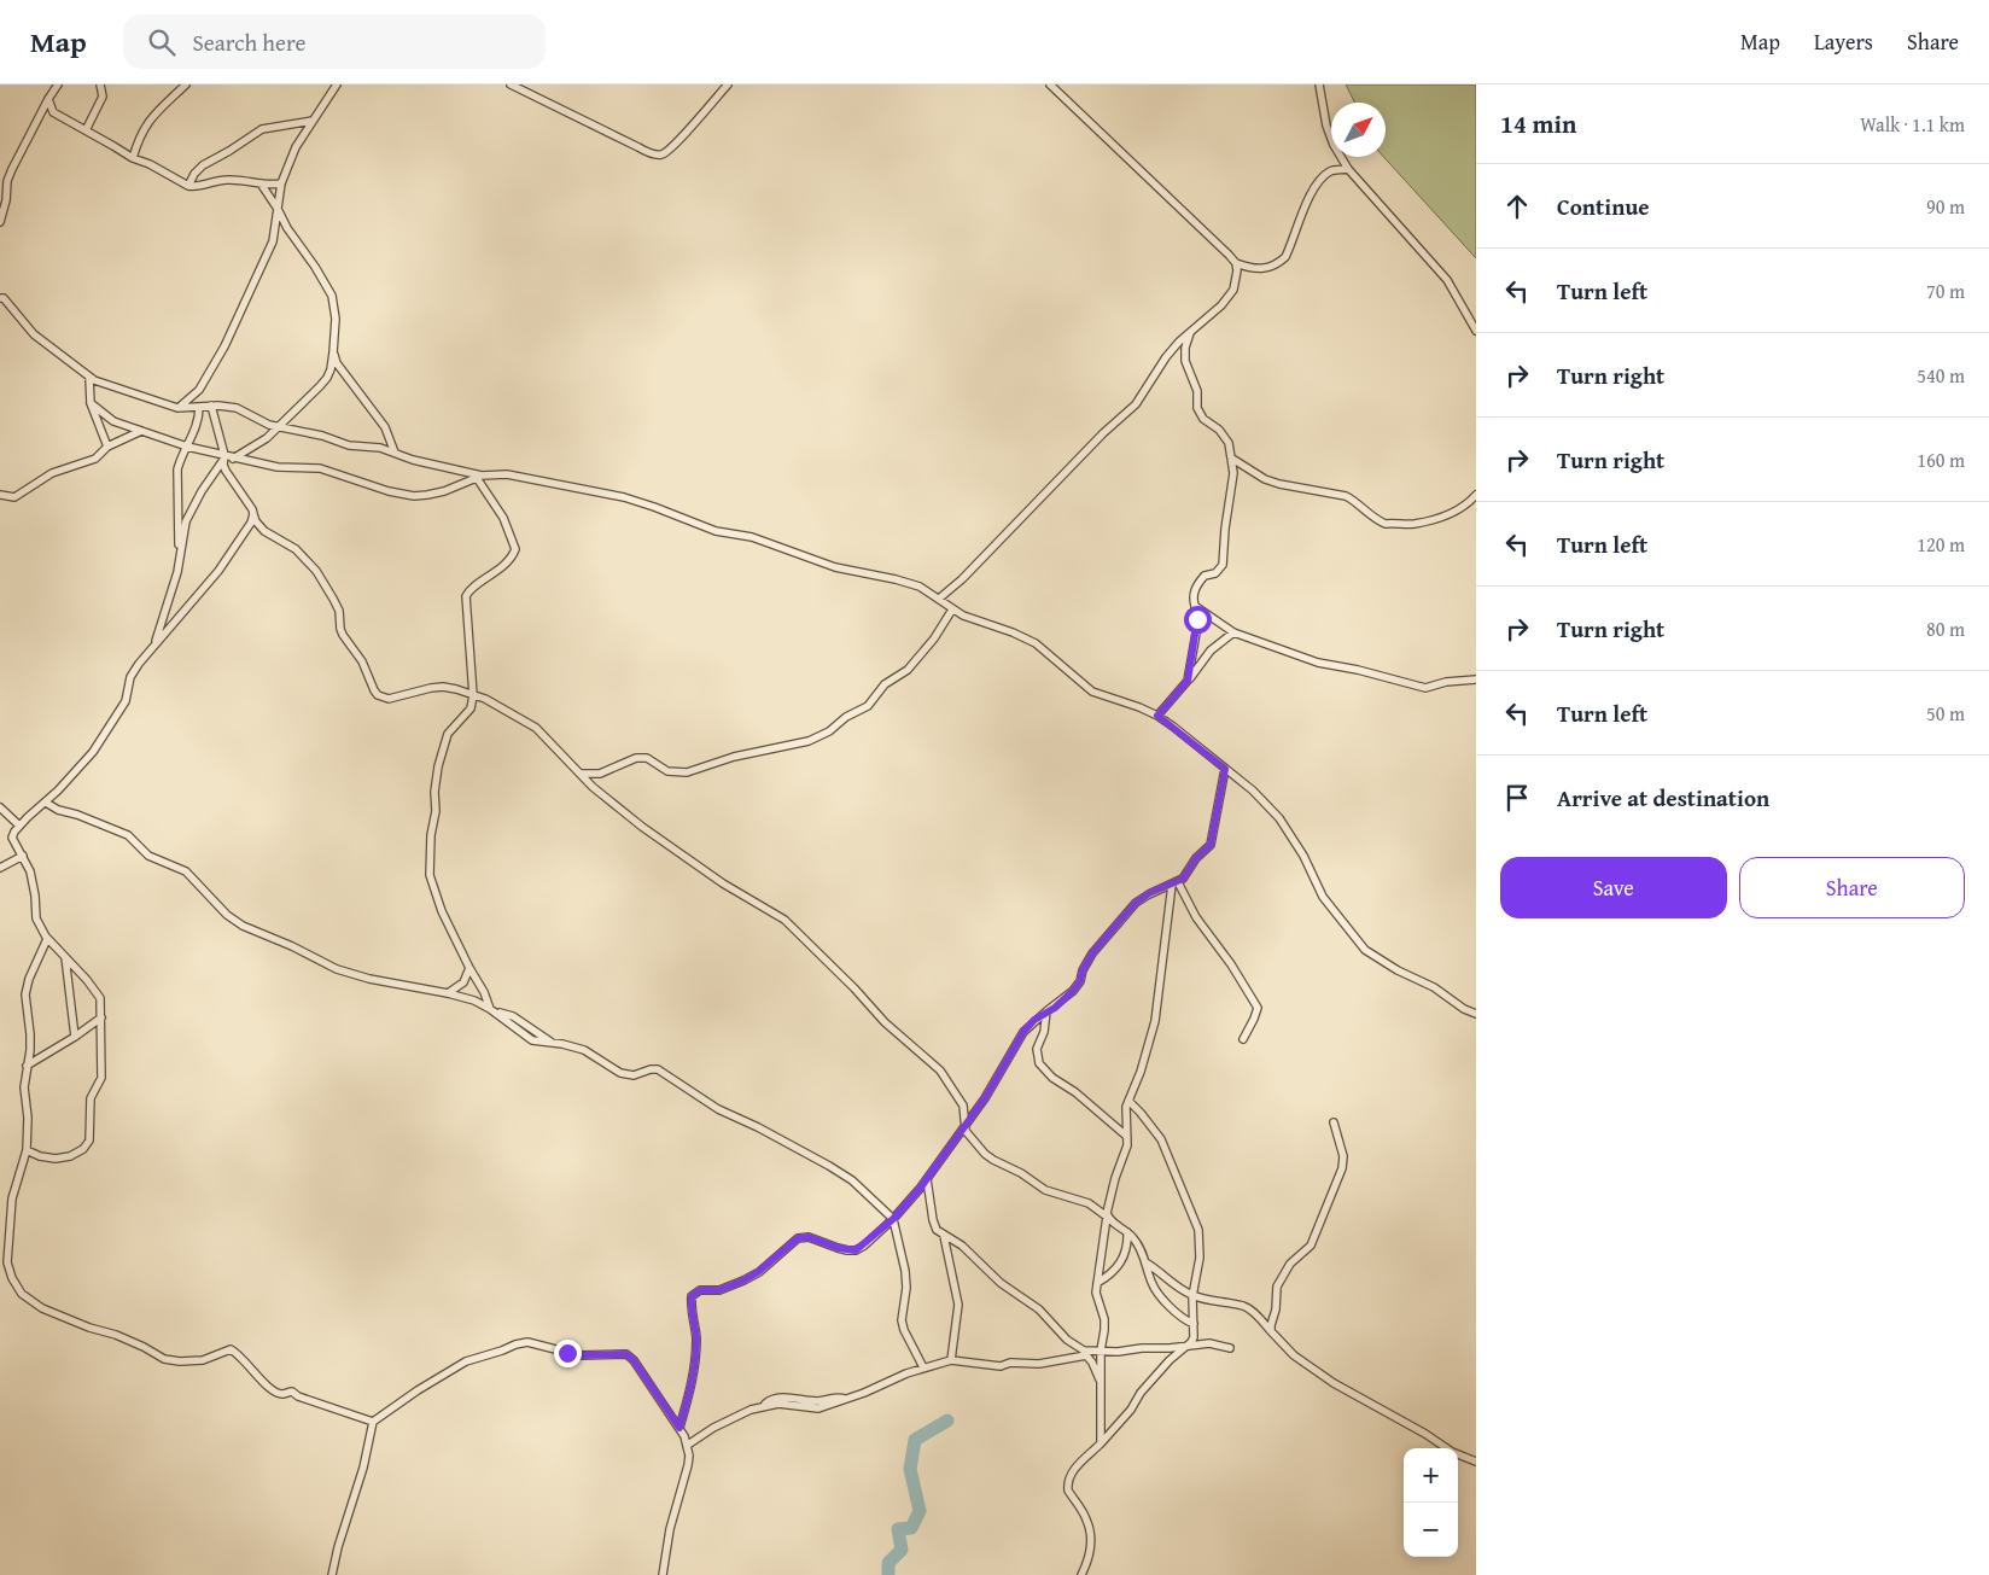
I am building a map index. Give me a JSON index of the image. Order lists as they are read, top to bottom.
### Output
{
  "north": "top right",
  "page": {
    "header": "Map",
    "search": "Search here",
    "nav": ["Map", "Layers", "Share"],
    "heading": ["14 min", "Walk · 1.1 km"],
    "list": [
      ["Continue", "90 m"],
      ["Turn left", "70 m"],
      ["Turn right", "540 m"],
      ["Turn right", "160 m"],
      ["Turn left", "120 m"],
      ["Turn right", "80 m"],
      ["Turn left", "50 m"],
      "Arrive at destination"
    ],
    "buttons": ["Save", "Share"],
    "map_buttons": ["+", "−"]
  }
}
